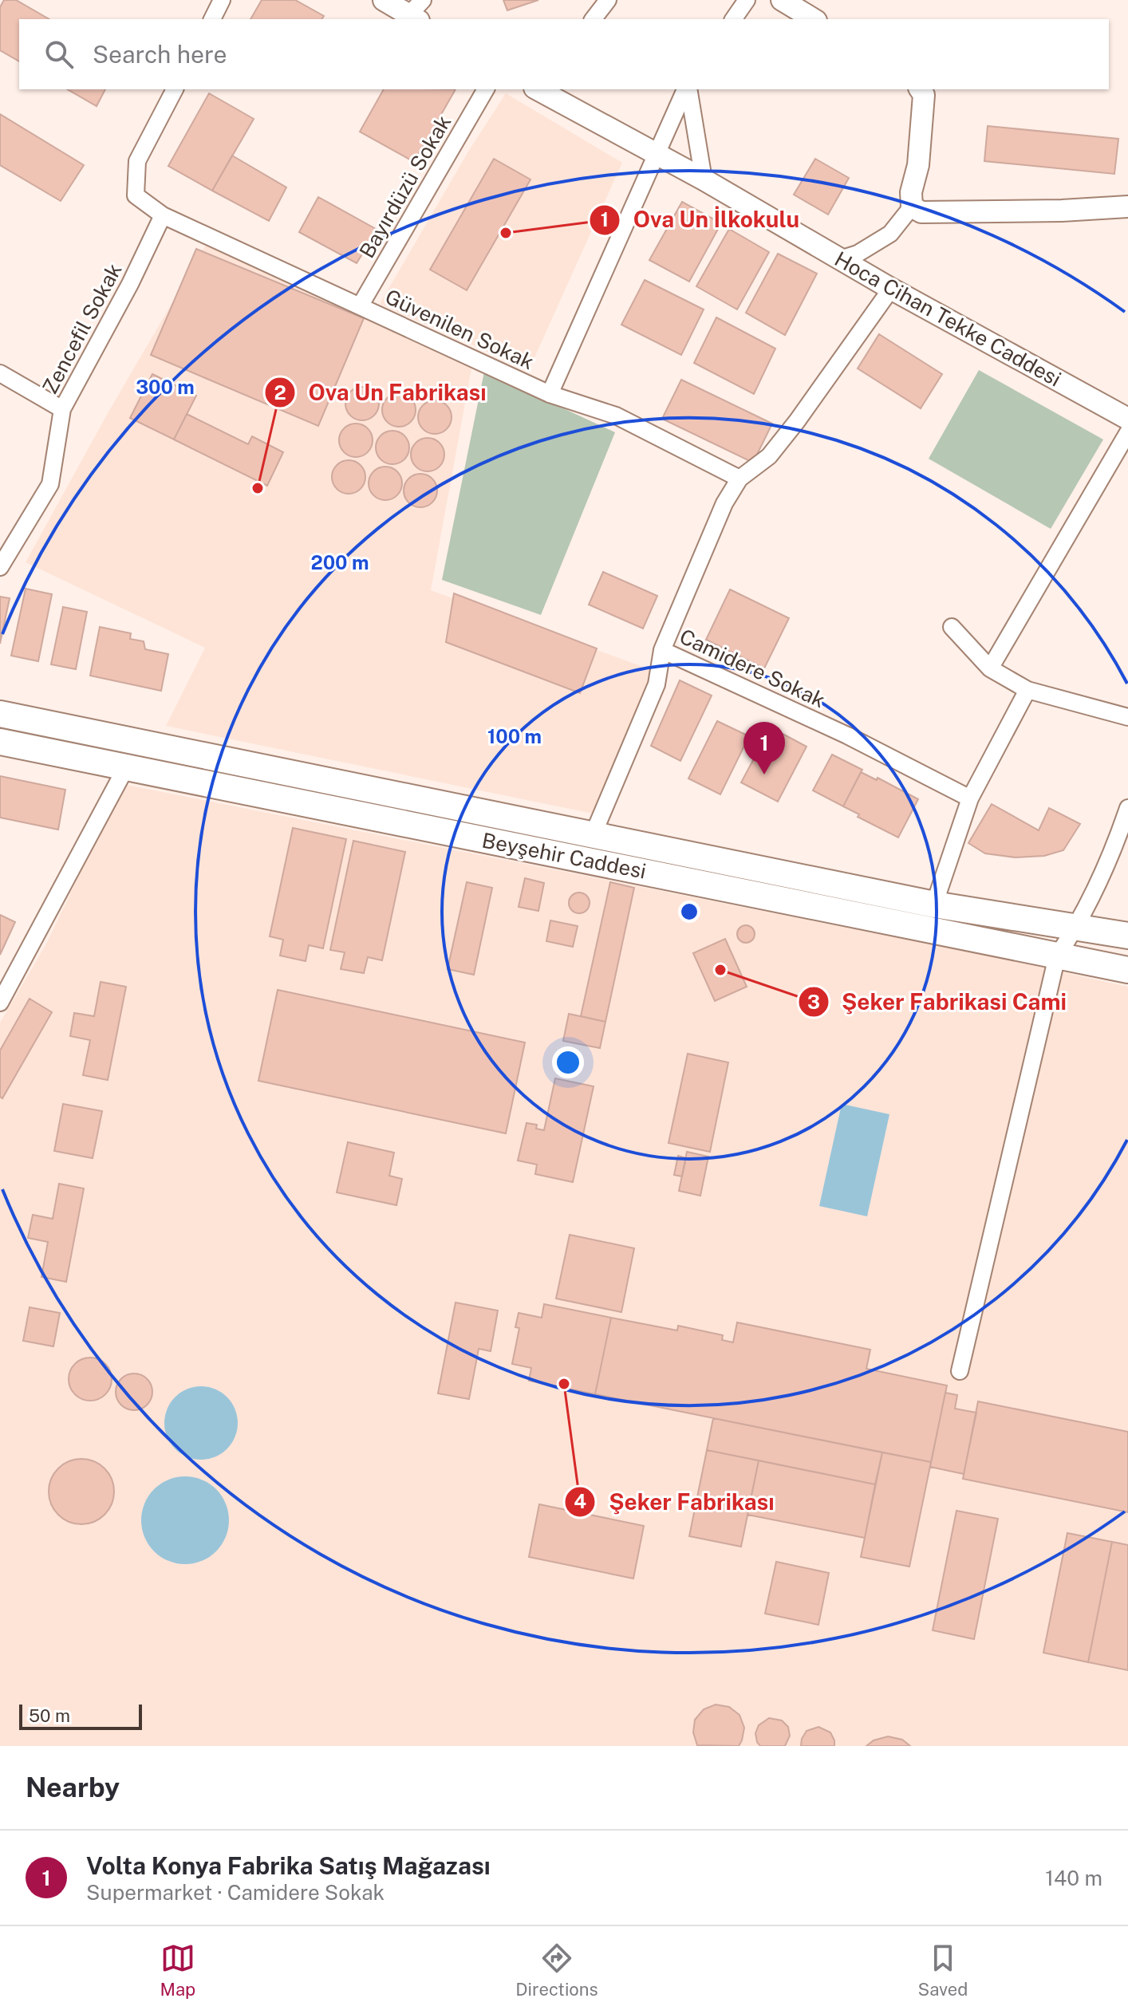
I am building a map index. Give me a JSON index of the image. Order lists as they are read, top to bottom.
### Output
{
  "streets": {
    "main road": ["Beyşehir Caddesi"],
    "street": [
      "Bayırdüzü Sokak",
      "Hoca Cihan Tekke Caddesi",
      "Zencefil Sokak",
      "Güvenilen Sokak",
      "Camidere Sokak"
    ]
  },
  "crossings": [
    ["Bayırdüzü Sokak", "Güvenilen Sokak"],
    ["Hoca Cihan Tekke Caddesi", "Camidere Sokak"],
    ["Zencefil Sokak", "Güvenilen Sokak"],
    ["Güvenilen Sokak", "Camidere Sokak"]
  ],
  "places": [
    "Ova Un İlkokulu",
    "Ova Un Fabrikası",
    "Şeker Fabrikasi Cami",
    "Şeker Fabrikası"
  ],
  "scale_bar": "50 m",
  "page": {
    "search": "Search here",
    "pins": "1",
    "scale": "50 m",
    "heading": "Nearby",
    "list": [
      {
        "mark": "1",
        "name": "Volta Konya Fabrika Satış Mağazası",
        "note": "Supermarket · Camidere Sokak",
        "value": "140 m"
      }
    ],
    "nav": ["Map", "Directions", "Saved"]
  },
  "rings": ["300 m", "200 m", "100 m"]
}
